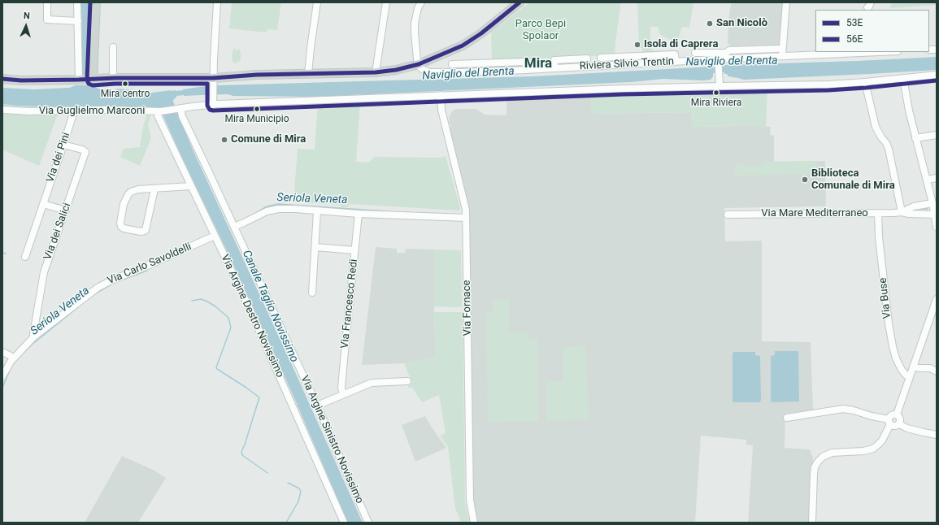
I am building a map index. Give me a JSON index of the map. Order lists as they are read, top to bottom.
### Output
{
  "streets": {
    "street": [
      "Riviera Silvio Trentin",
      "Via Guglielmo Marconi",
      "Via dei Pini",
      "Via Mare Mediterraneo",
      "Via dei Salici",
      "Via Carlo Savoldelli",
      "Via Buse",
      "Via Francesco Redi",
      "Via Fornace",
      "Via Argine Destro Novissimo",
      "Via Argine Sinistro Novissimo"
    ]
  },
  "crossings": [
    ["Via Guglielmo Marconi", "Via dei Pini"],
    ["Via Guglielmo Marconi", "Via Fornace"],
    ["Via Guglielmo Marconi", "Via Argine Destro Novissimo"],
    ["Via Guglielmo Marconi", "Via Argine Sinistro Novissimo"],
    ["Via dei Pini", "Via dei Salici"],
    ["Via Mare Mediterraneo", "Via Buse"],
    ["Via dei Salici", "Via Carlo Savoldelli"],
    ["Via Carlo Savoldelli", "Via Argine Destro Novissimo"]
  ],
  "districts": ["Mira"],
  "water": ["Naviglio del Brenta", "Seriola Veneta", "Canale Taglio Novissimo"],
  "parks": ["Parco Bepi Spolaor"],
  "places": [
    "San Nicolò",
    "Isola di Caprera",
    "Mira centro",
    "Mira Riviera",
    "Mira Municipio",
    "Comune di Mira",
    "Biblioteca Comunale di Mira"
  ],
  "lines": ["transit line 53E", "transit line 56E"],
  "legend": ["53E", "56E"],
  "north": "top"
}
